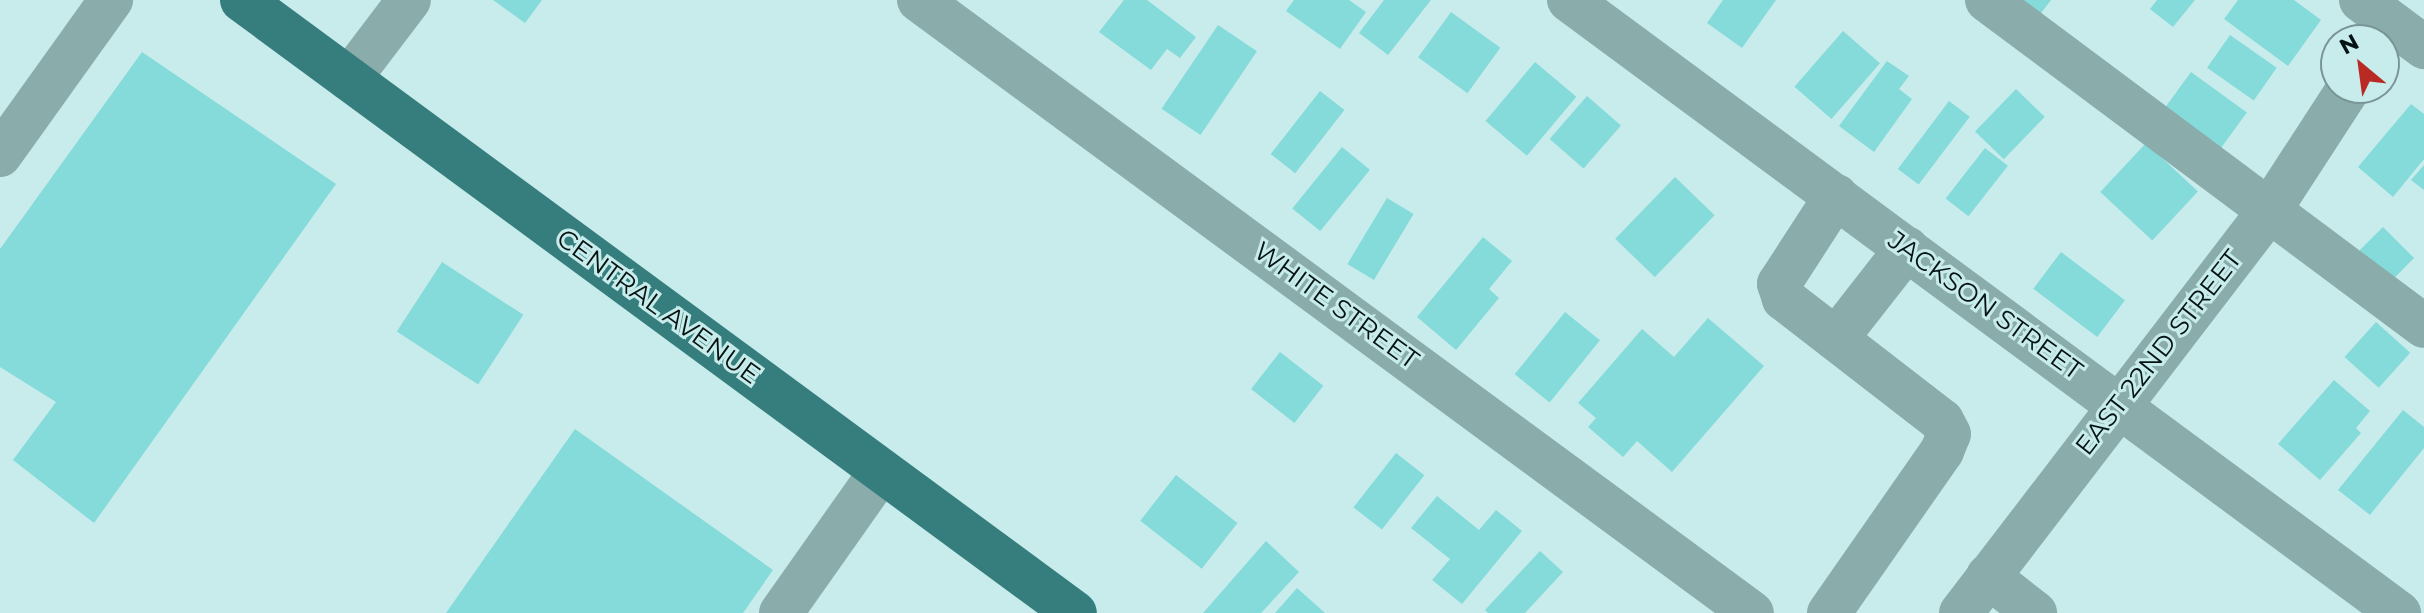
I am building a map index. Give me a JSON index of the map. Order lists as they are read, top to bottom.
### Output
{
  "streets": {
    "main road": ["CENTRAL AVENUE"],
    "street": ["WHITE STREET", "JACKSON STREET", "EAST 22ND STREET"]
  },
  "crossings": [
    ["JACKSON STREET", "EAST 22ND STREET"]
  ],
  "north": "top left"
}
